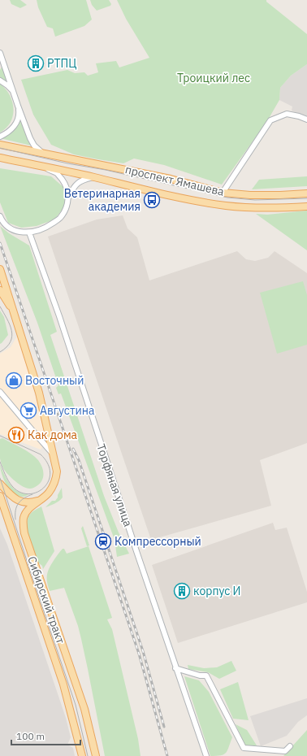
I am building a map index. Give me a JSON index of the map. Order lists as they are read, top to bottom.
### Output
{
  "streets": {
    "main road": ["проспект Ямашева", "Сибирский тракт"],
    "street": ["Торфяная улица"]
  },
  "parks": ["Троицкий лес"],
  "places": {
    "building": ["РТПЦ", "корпус И"],
    "bus stop": ["Ветеринарная академия"],
    "shop": ["Восточный"],
    "supermarket": ["Августина"],
    "restaurant": ["Как дома"],
    "station": ["Компрессорный"]
  },
  "scale_bar": "100 m"
}
